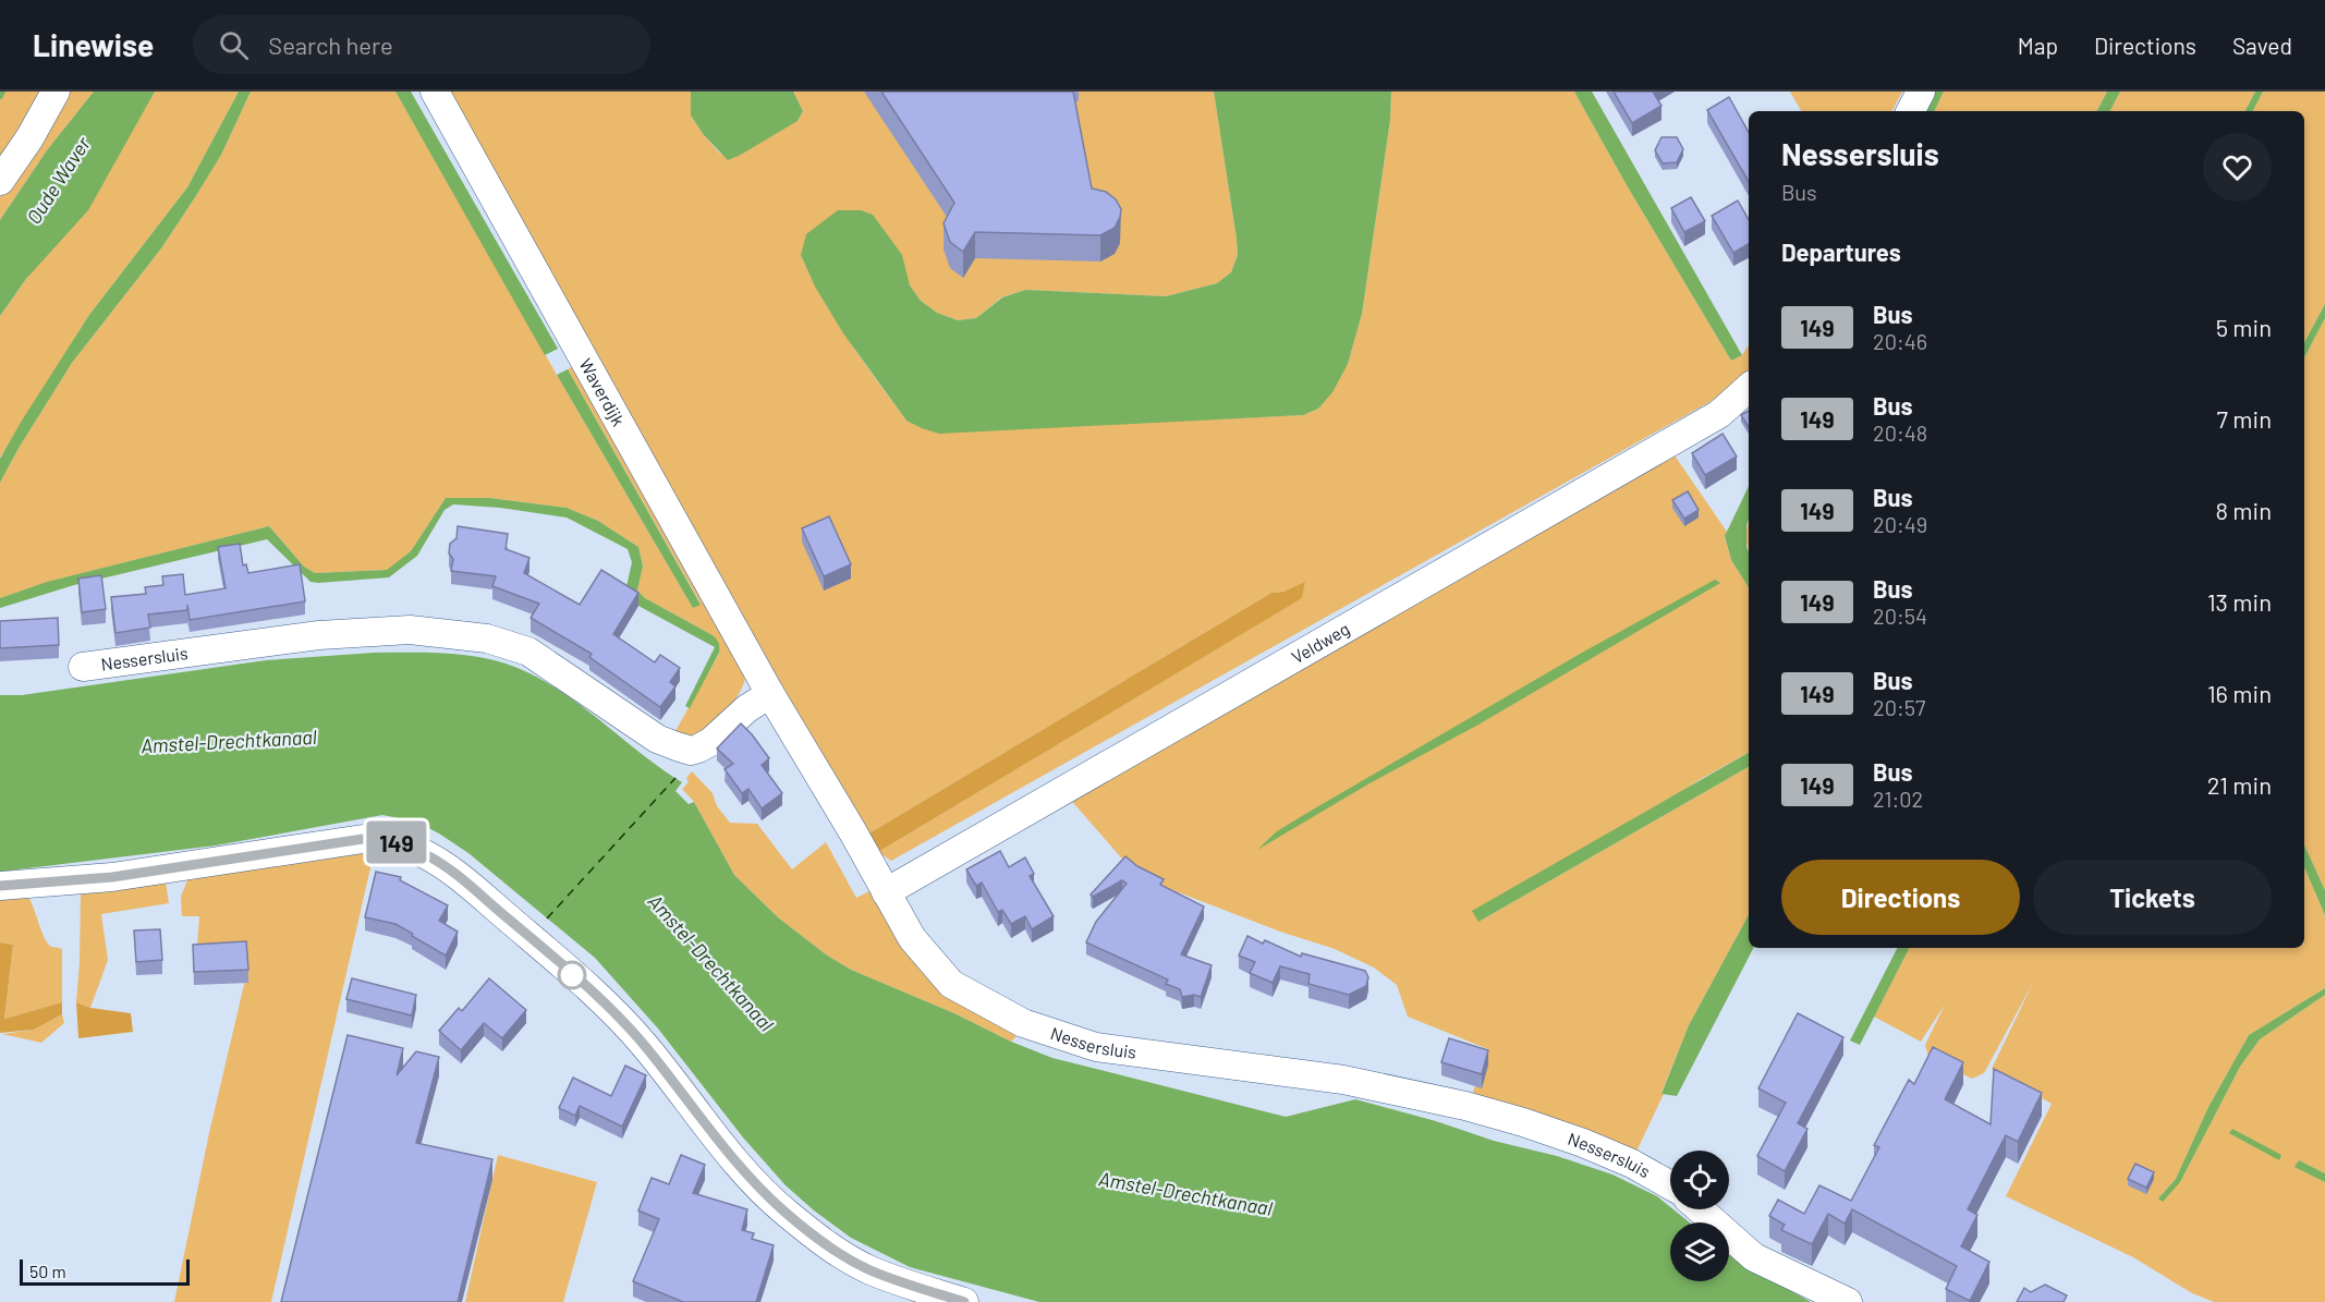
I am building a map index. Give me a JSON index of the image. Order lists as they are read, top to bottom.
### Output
{
  "streets": {
    "street": ["Waverdijk", "Veldweg", "Nessersluis"]
  },
  "crossings": [
    ["Waverdijk", "Nessersluis"],
    ["Veldweg", "Nessersluis"]
  ],
  "water": ["Oude Waver", "Amstel-Drechtkanaal"],
  "lines": ["bus line 149"],
  "scale_bar": "50 m",
  "page": {
    "header": "Linewise",
    "search": "Search here",
    "nav": ["Map", "Directions", "Saved"],
    "on_map": "149",
    "heading": [
      ["Nessersluis", "Bus"],
      "Departures"
    ],
    "list": [
      {
        "mark": "149",
        "name": "Bus",
        "note": "20:46",
        "value": "5 min"
      },
      {
        "mark": "149",
        "name": "Bus",
        "note": "20:48",
        "value": "7 min"
      },
      {
        "mark": "149",
        "name": "Bus",
        "note": "20:49",
        "value": "8 min"
      },
      {
        "mark": "149",
        "name": "Bus",
        "note": "20:54",
        "value": "13 min"
      },
      {
        "mark": "149",
        "name": "Bus",
        "note": "20:57",
        "value": "16 min"
      },
      {
        "mark": "149",
        "name": "Bus",
        "note": "21:02",
        "value": "21 min"
      }
    ],
    "buttons": ["Directions", "Tickets"],
    "scale": "50 m"
  }
}
